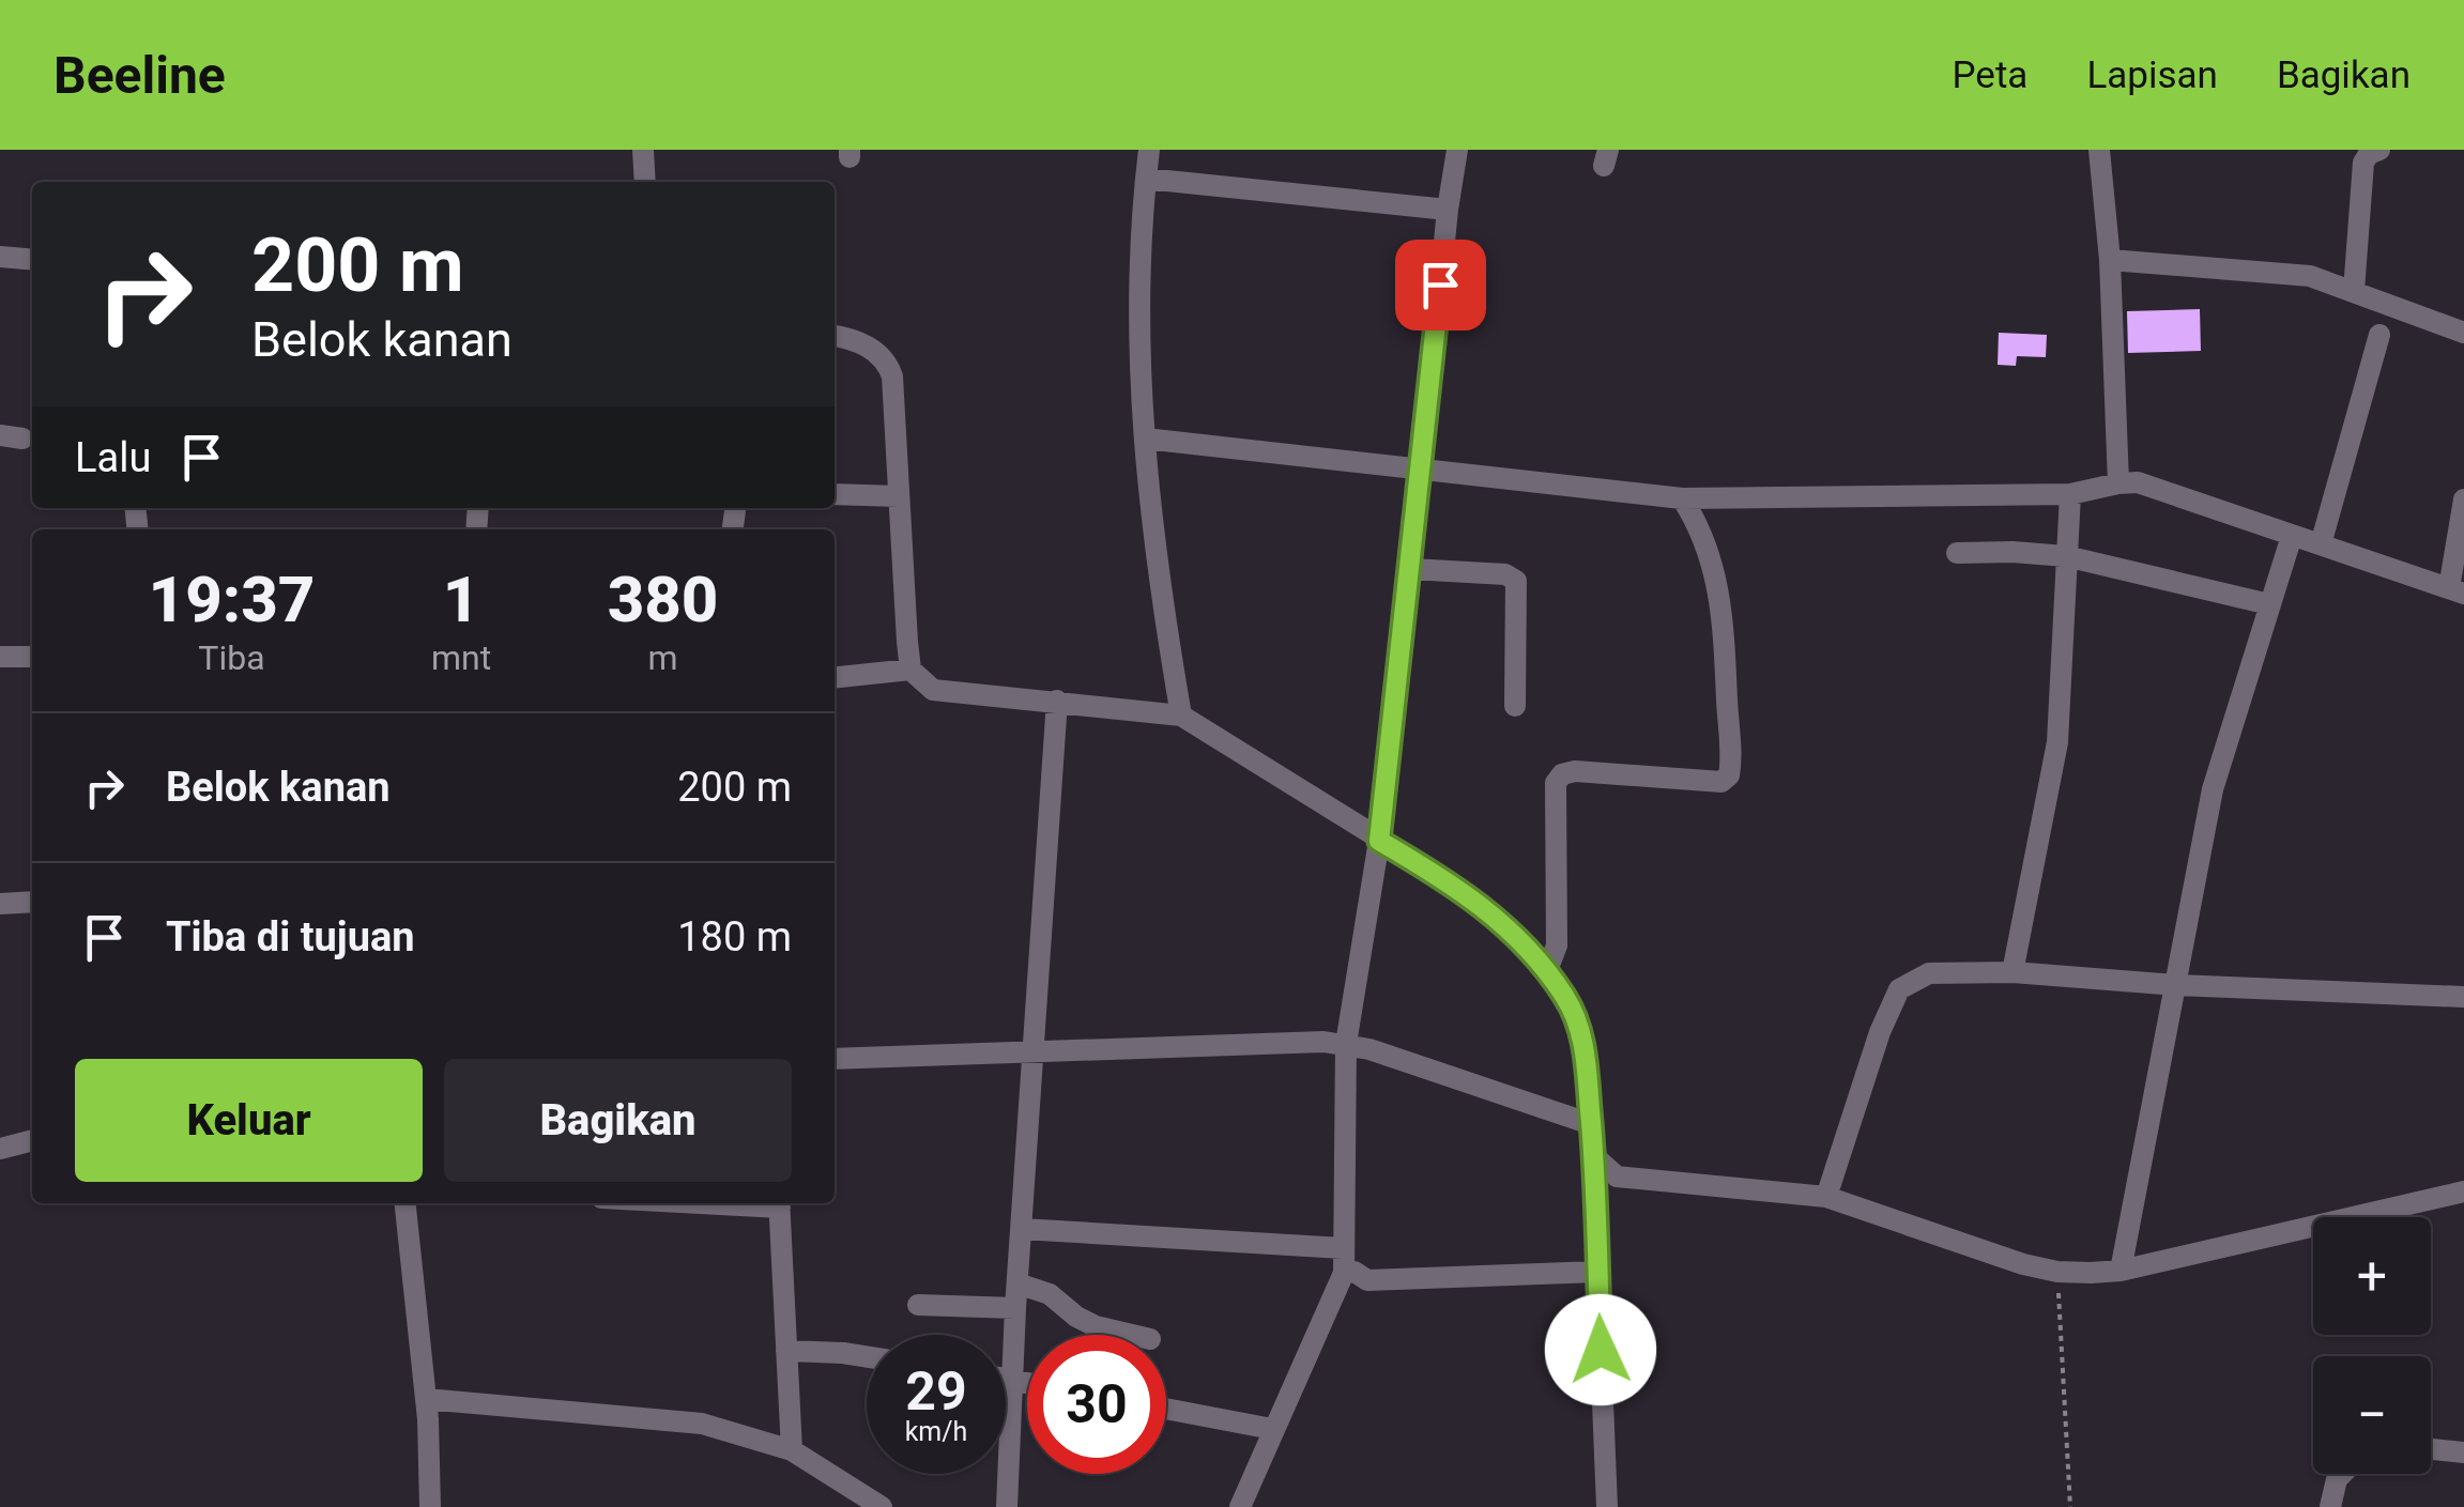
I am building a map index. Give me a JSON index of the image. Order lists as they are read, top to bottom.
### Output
{
  "page": {
    "header": "Beeline",
    "nav": ["Peta", "Lapisan", "Bagikan"],
    "turn": ["200 m", "Belok kanan"],
    "then": "Lalu",
    "eta": [
      "19:37",
      "Tiba",
      "1",
      "mnt",
      "380",
      "m"
    ],
    "list": [
      {
        "name": "Belok kanan",
        "value": "200 m"
      },
      {
        "name": "Tiba di tujuan",
        "value": "180 m"
      }
    ],
    "buttons": ["Keluar", "Bagikan"],
    "map_buttons": ["+", "−"],
    "speed": "29 km/h",
    "limit": "30"
  }
}
